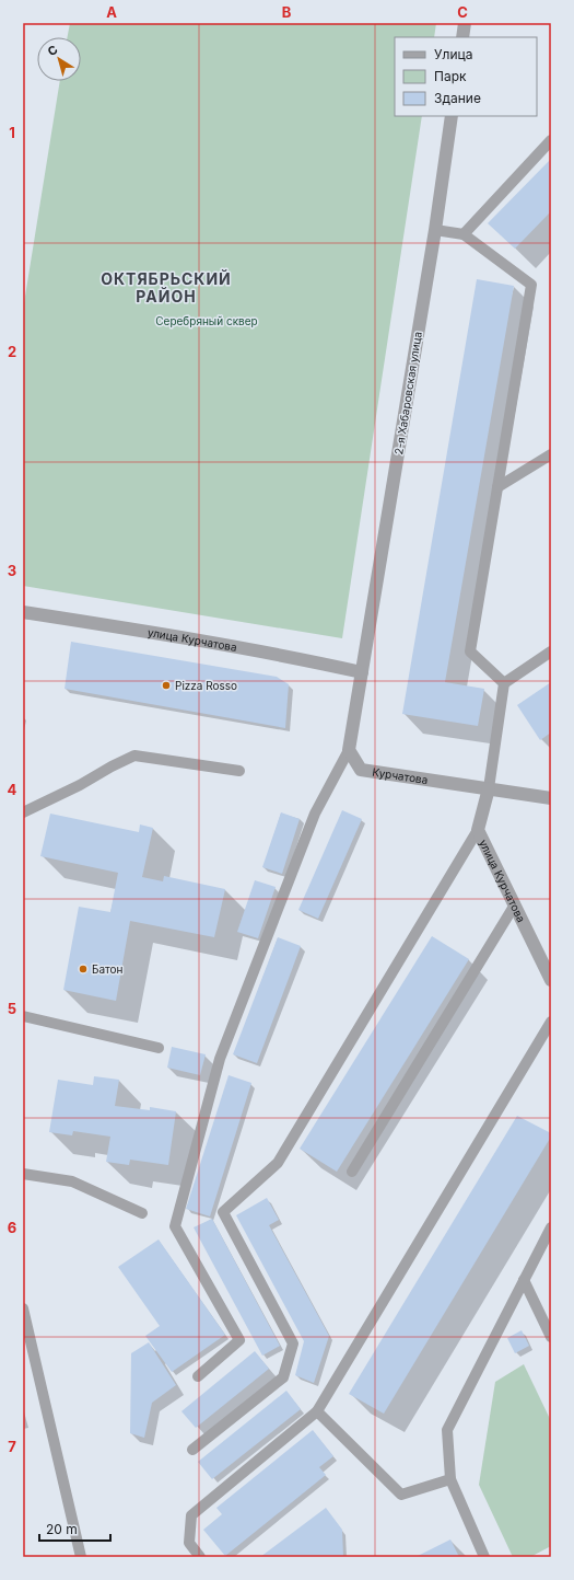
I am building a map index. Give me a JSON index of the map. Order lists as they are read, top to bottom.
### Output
{
  "streets": {
    "street": ["2-я Хабаровская улица", "улица Курчатова", "Курчатова"]
  },
  "crossings": [
    ["2-я Хабаровская улица", "улица Курчатова"],
    ["улица Курчатова", "Курчатова"]
  ],
  "districts": ["ОКТЯБРЬСКИЙ РАЙОН"],
  "parks": ["Серебряный сквер"],
  "places": ["Pizza Rosso", "Батон"],
  "legend": ["Улица", "Парк", "Здание"],
  "scale_bar": "20 m",
  "north": "top left",
  "grid": {
    "columns": ["A", "B", "C"],
    "rows": [
      "1",
      "2",
      "3",
      "4",
      "5",
      "6",
      "7"
    ]
  }
}
